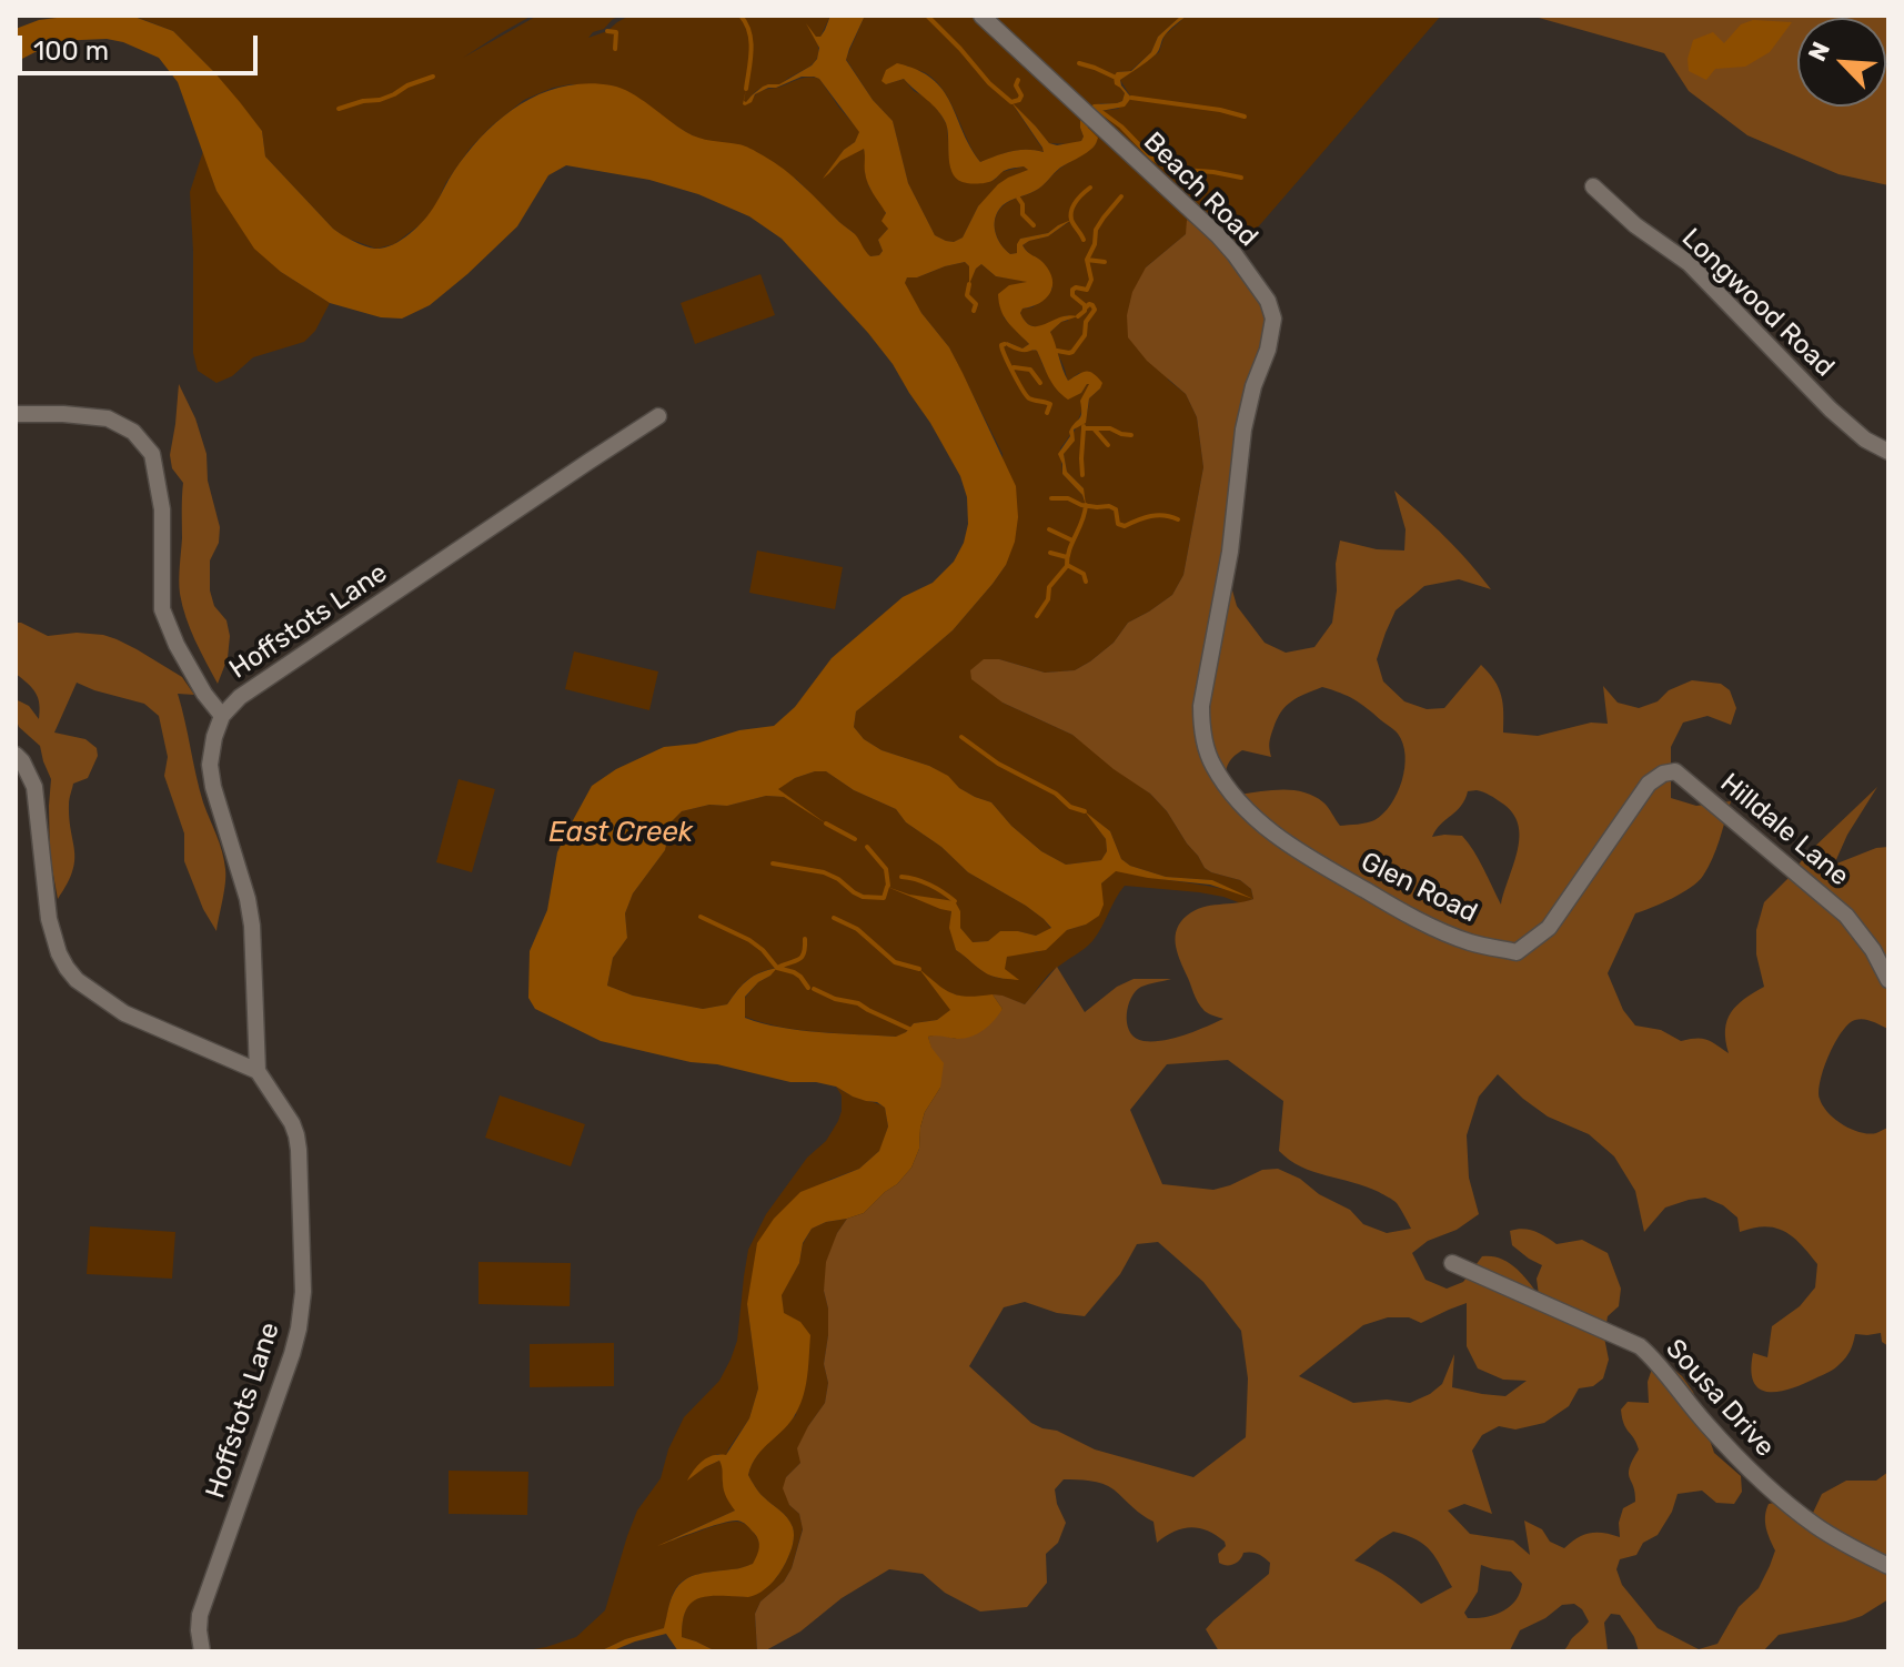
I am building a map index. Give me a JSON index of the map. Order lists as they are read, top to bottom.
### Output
{
  "streets": {
    "street": [
      "Beach Road",
      "Longwood Road",
      "Hoffstots Lane",
      "Hilldale Lane",
      "Glen Road",
      "Sousa Drive"
    ]
  },
  "crossings": [
    ["Beach Road", "Glen Road"],
    ["Hilldale Lane", "Glen Road"]
  ],
  "water": ["East Creek"],
  "scale_bar": "100 m",
  "north": "top left"
}
